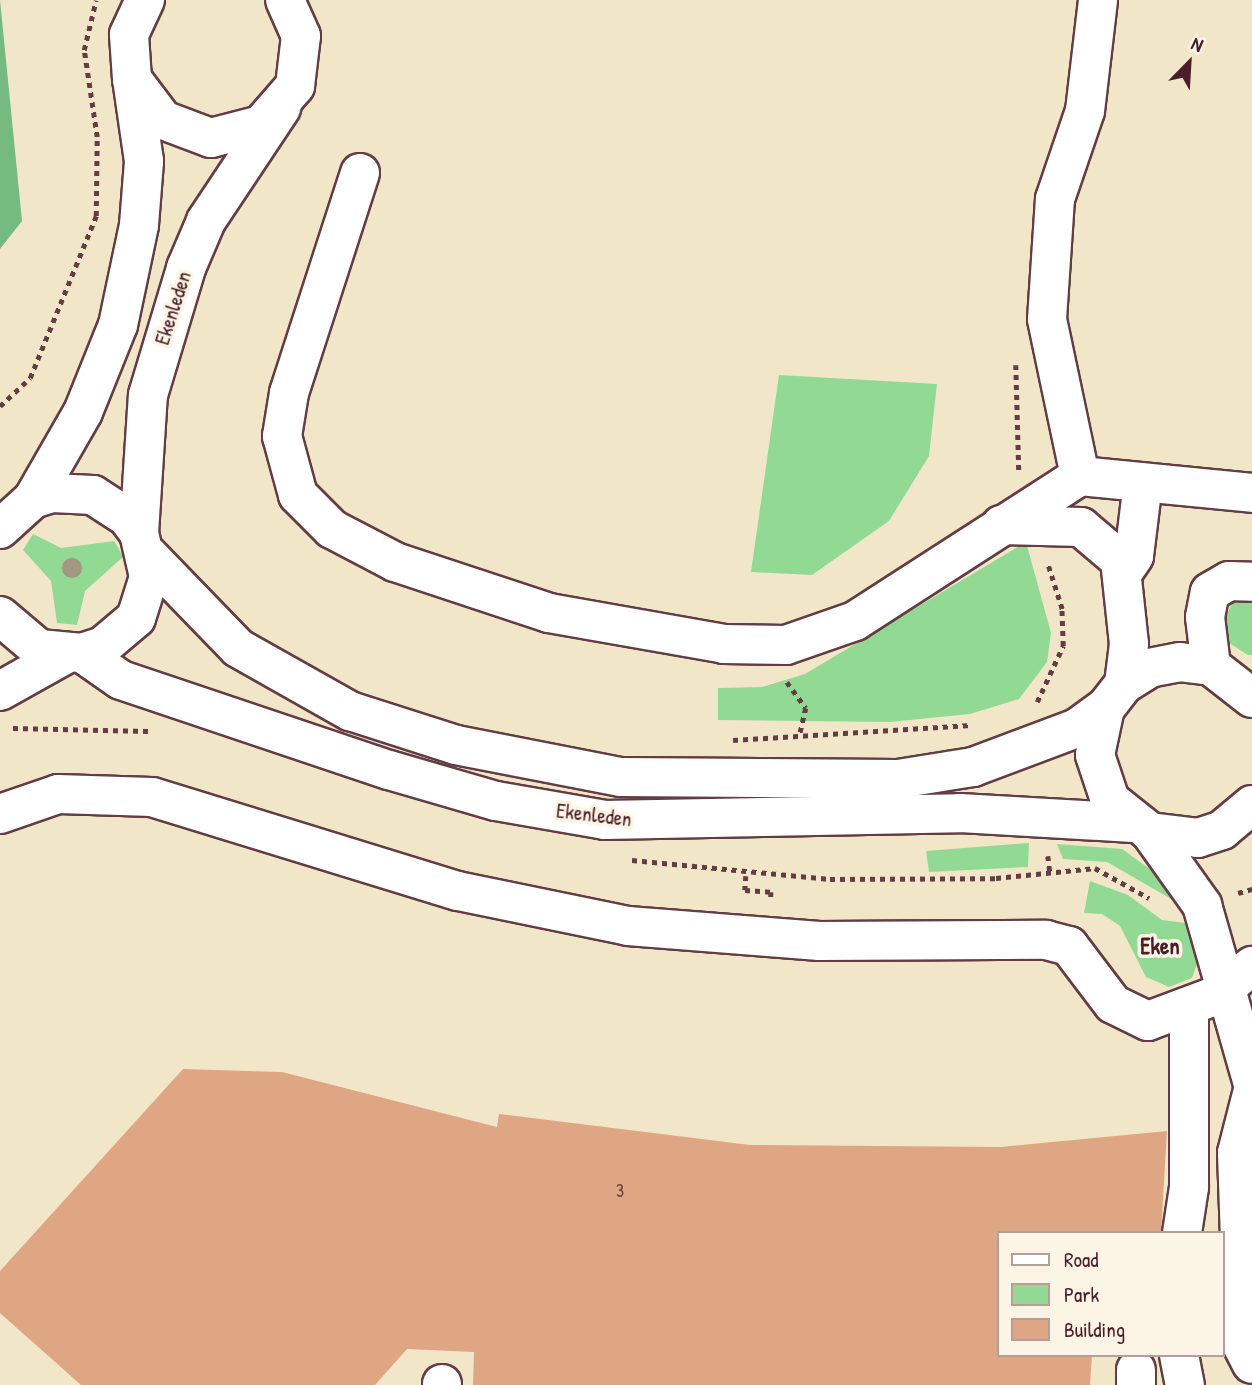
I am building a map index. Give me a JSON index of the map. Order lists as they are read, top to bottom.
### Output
{
  "streets": {
    "street": ["Ekenleden"]
  },
  "districts": ["Eken"],
  "house_numbers": ["3"],
  "legend": ["Road", "Park", "Building"],
  "north": "top right"
}
